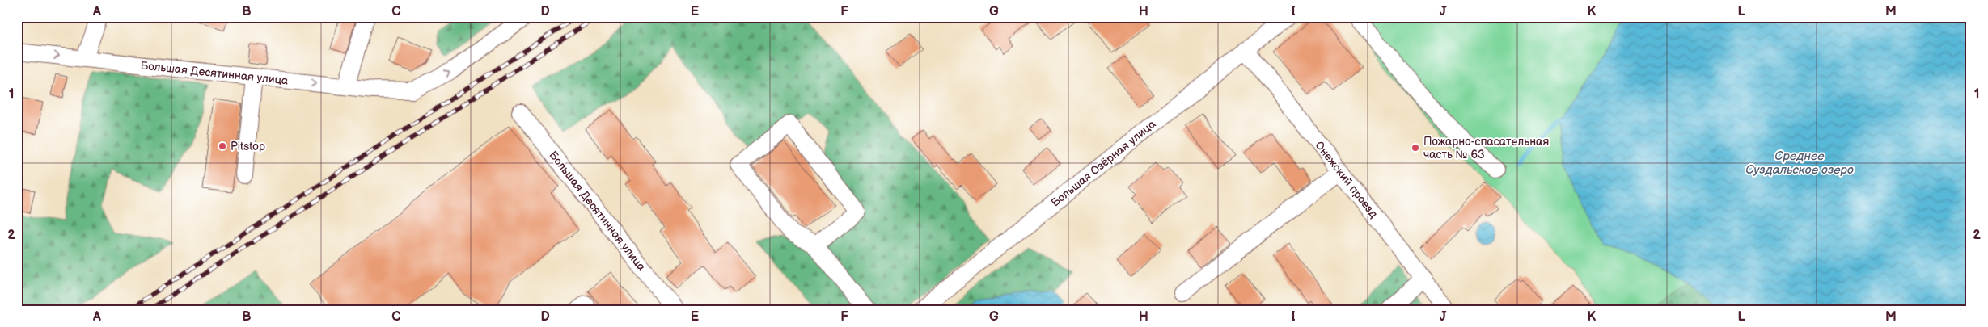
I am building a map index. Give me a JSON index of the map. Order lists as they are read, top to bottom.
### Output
{
  "streets": {
    "street": ["Большая Десятинная улица", "Большая Озёрная улица", "Онежский проезд"]
  },
  "crossings": [
    ["Большая Озёрная улица", "Онежский проезд"]
  ],
  "one_way": ["Большая Десятинная улица"],
  "water": ["Среднее Суздальское озеро"],
  "places": ["Pitstop", "Пожарно-спасательная часть № 63"],
  "grid": {
    "columns": [
      "A",
      "B",
      "C",
      "D",
      "E",
      "F",
      "G",
      "H",
      "I",
      "J",
      "K",
      "L",
      "M"
    ],
    "rows": ["1", "2"]
  }
}
